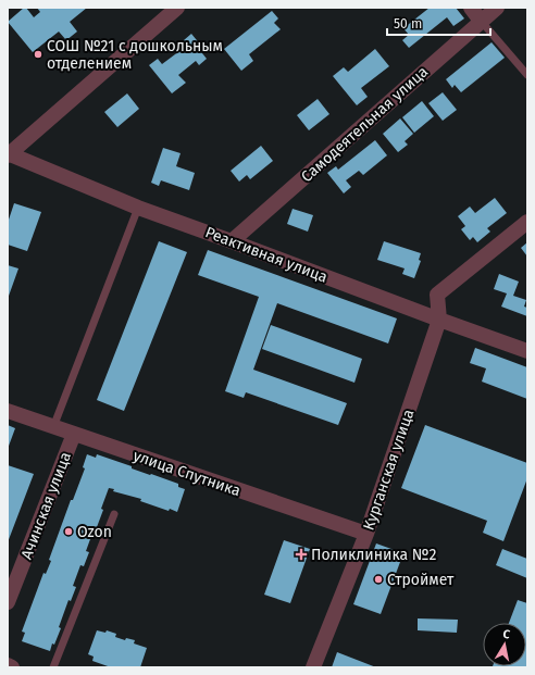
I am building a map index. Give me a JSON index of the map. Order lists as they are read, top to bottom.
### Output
{
  "streets": {
    "street": [
      "Самодеятельная улица",
      "Реактивная улица",
      "Курганская улица",
      "улица Спутника",
      "Ачинская улица"
    ]
  },
  "crossings": [
    ["Самодеятельная улица", "Реактивная улица"],
    ["Реактивная улица", "Курганская улица"],
    ["Курганская улица", "улица Спутника"],
    ["улица Спутника", "Ачинская улица"]
  ],
  "places": {
    "other": ["СОШ №21 с дошкольным отделением", "Ozon", "Строймет"],
    "health": ["Поликлиника №2"]
  },
  "scale_bar": "50 m",
  "north": "top"
}
